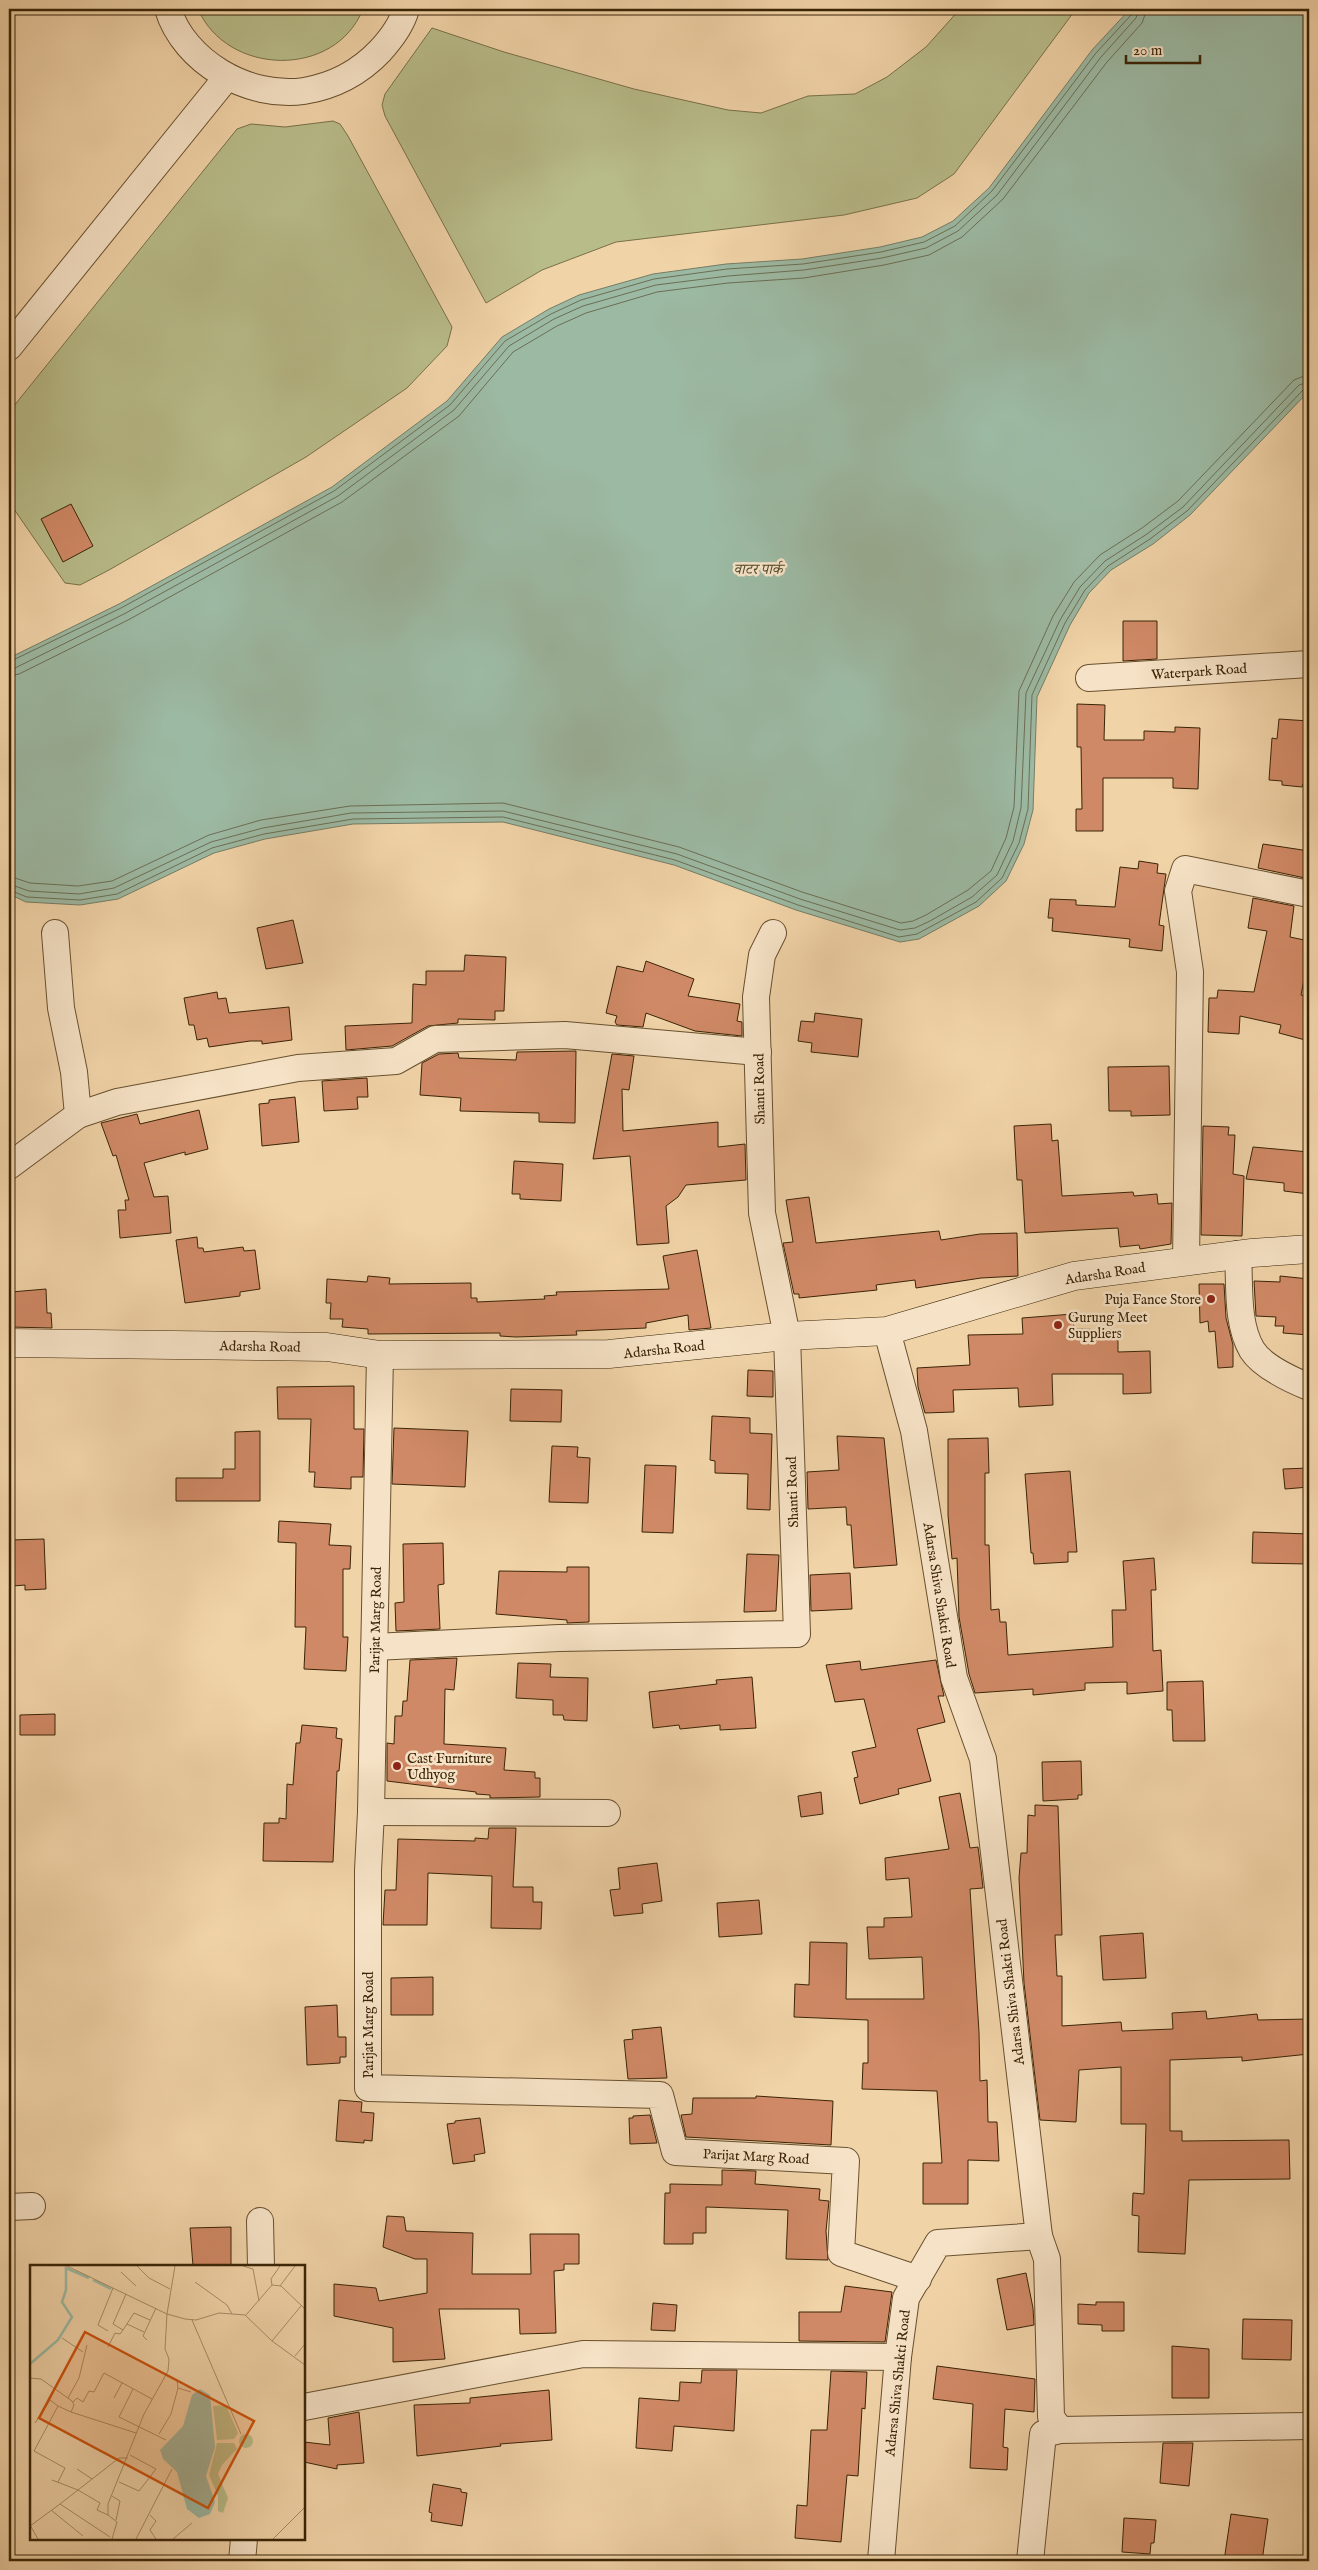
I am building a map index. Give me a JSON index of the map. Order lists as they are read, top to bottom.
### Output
{
  "streets": {
    "main road": ["Adarsha Road"],
    "street": [
      "Waterpark Road",
      "Shanti Road",
      "Adarsa Shiva Shakti Road",
      "Parijat Marg Road"
    ]
  },
  "crossings": [
    ["Shanti Road", "Adarsha Road"],
    ["Shanti Road", "Parijat Marg Road"],
    ["Adarsha Road", "Adarsa Shiva Shakti Road"],
    ["Adarsha Road", "Parijat Marg Road"],
    ["Adarsa Shiva Shakti Road", "Parijat Marg Road"]
  ],
  "water": ["वाटर पार्क"],
  "places": ["Puja Fance Store", "Gurung Meet Suppliers", "Cast Furniture Udhyog"],
  "scale_bar": "20 m"
}
